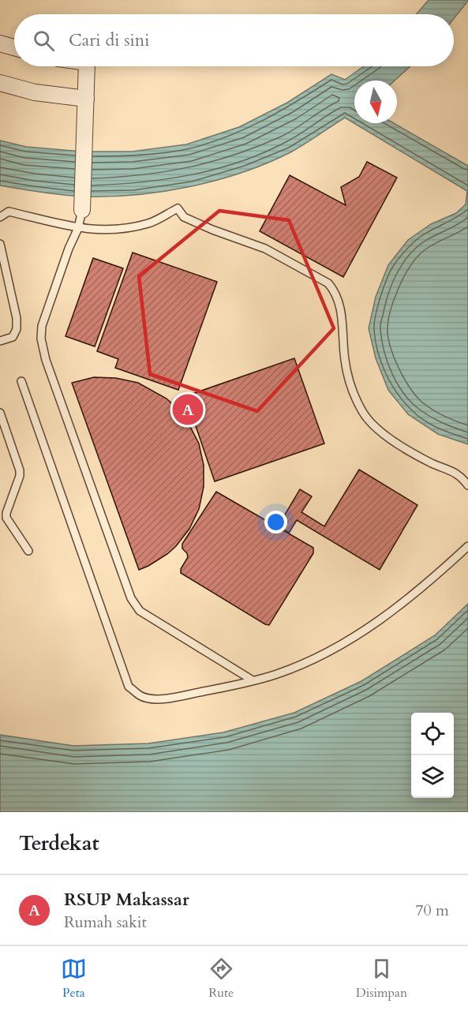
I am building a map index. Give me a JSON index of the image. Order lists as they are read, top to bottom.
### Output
{
  "north": "bottom",
  "page": {
    "search": "Cari di sini",
    "pins": "A",
    "heading": "Terdekat",
    "list": [
      {
        "mark": "A",
        "name": "RSUP Makassar",
        "note": "Rumah sakit",
        "value": "70 m"
      }
    ],
    "nav": ["Peta", "Rute", "Disimpan"]
  }
}
